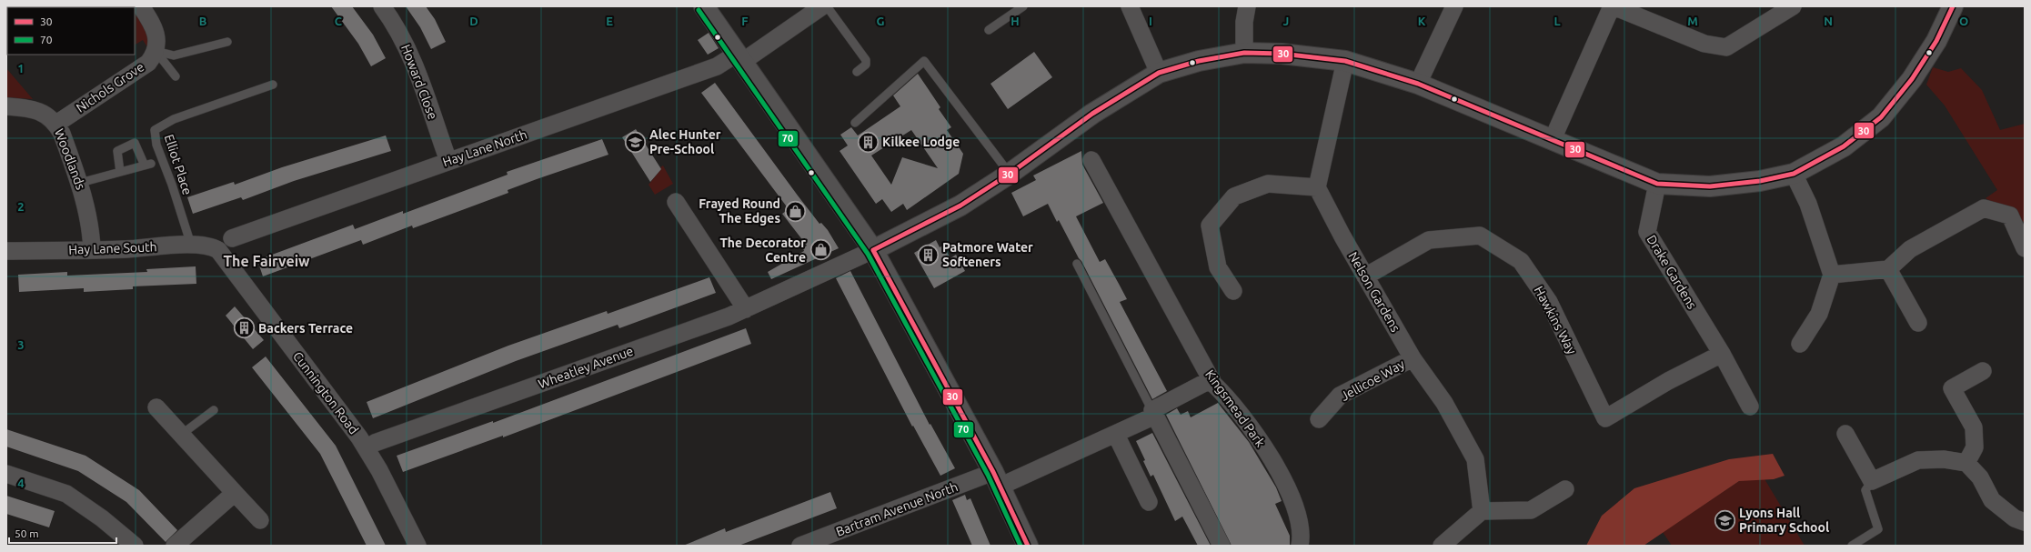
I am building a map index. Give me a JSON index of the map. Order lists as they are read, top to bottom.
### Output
{
  "streets": {
    "street": [
      "Howard Close",
      "Nichols Grove",
      "Hay Lane North",
      "Woodlands",
      "Hay Lane South",
      "Drake Gardens",
      "Nelson Gardens",
      "Hawkins Way",
      "Wheatley Avenue",
      "Jellicoe Way",
      "Cunnington Road",
      "Kingsmead Park",
      "Bartram Avenue North"
    ],
    "lane": ["Elliot Place"]
  },
  "crossings": [
    ["Howard Close", "Hay Lane North"],
    ["Nichols Grove", "Woodlands"],
    ["Woodlands", "Hay Lane South"],
    ["Elliot Place", "Hay Lane South"],
    ["Hay Lane South", "Cunnington Road"],
    ["Drake Gardens", "Hawkins Way"],
    ["Nelson Gardens", "Hawkins Way"],
    ["Nelson Gardens", "Jellicoe Way"]
  ],
  "districts": ["The Fairveiw"],
  "places": {
    "school or university": ["Alec Hunter Pre-School", "Lyons Hall Primary School"],
    "building": ["Kilkee Lodge", "Patmore Water Softeners", "Backers Terrace"],
    "shop": ["Frayed Round The Edges", "The Decorator Centre"]
  },
  "lines": ["transit line 30", "transit line 70"],
  "legend": ["30", "70"],
  "scale_bar": "50 m",
  "grid": {
    "columns": [
      "B",
      "C",
      "D",
      "E",
      "F",
      "G",
      "H",
      "I",
      "J",
      "K",
      "L",
      "M",
      "N",
      "O"
    ],
    "rows": [
      "1",
      "2",
      "3",
      "4"
    ]
  }
}
